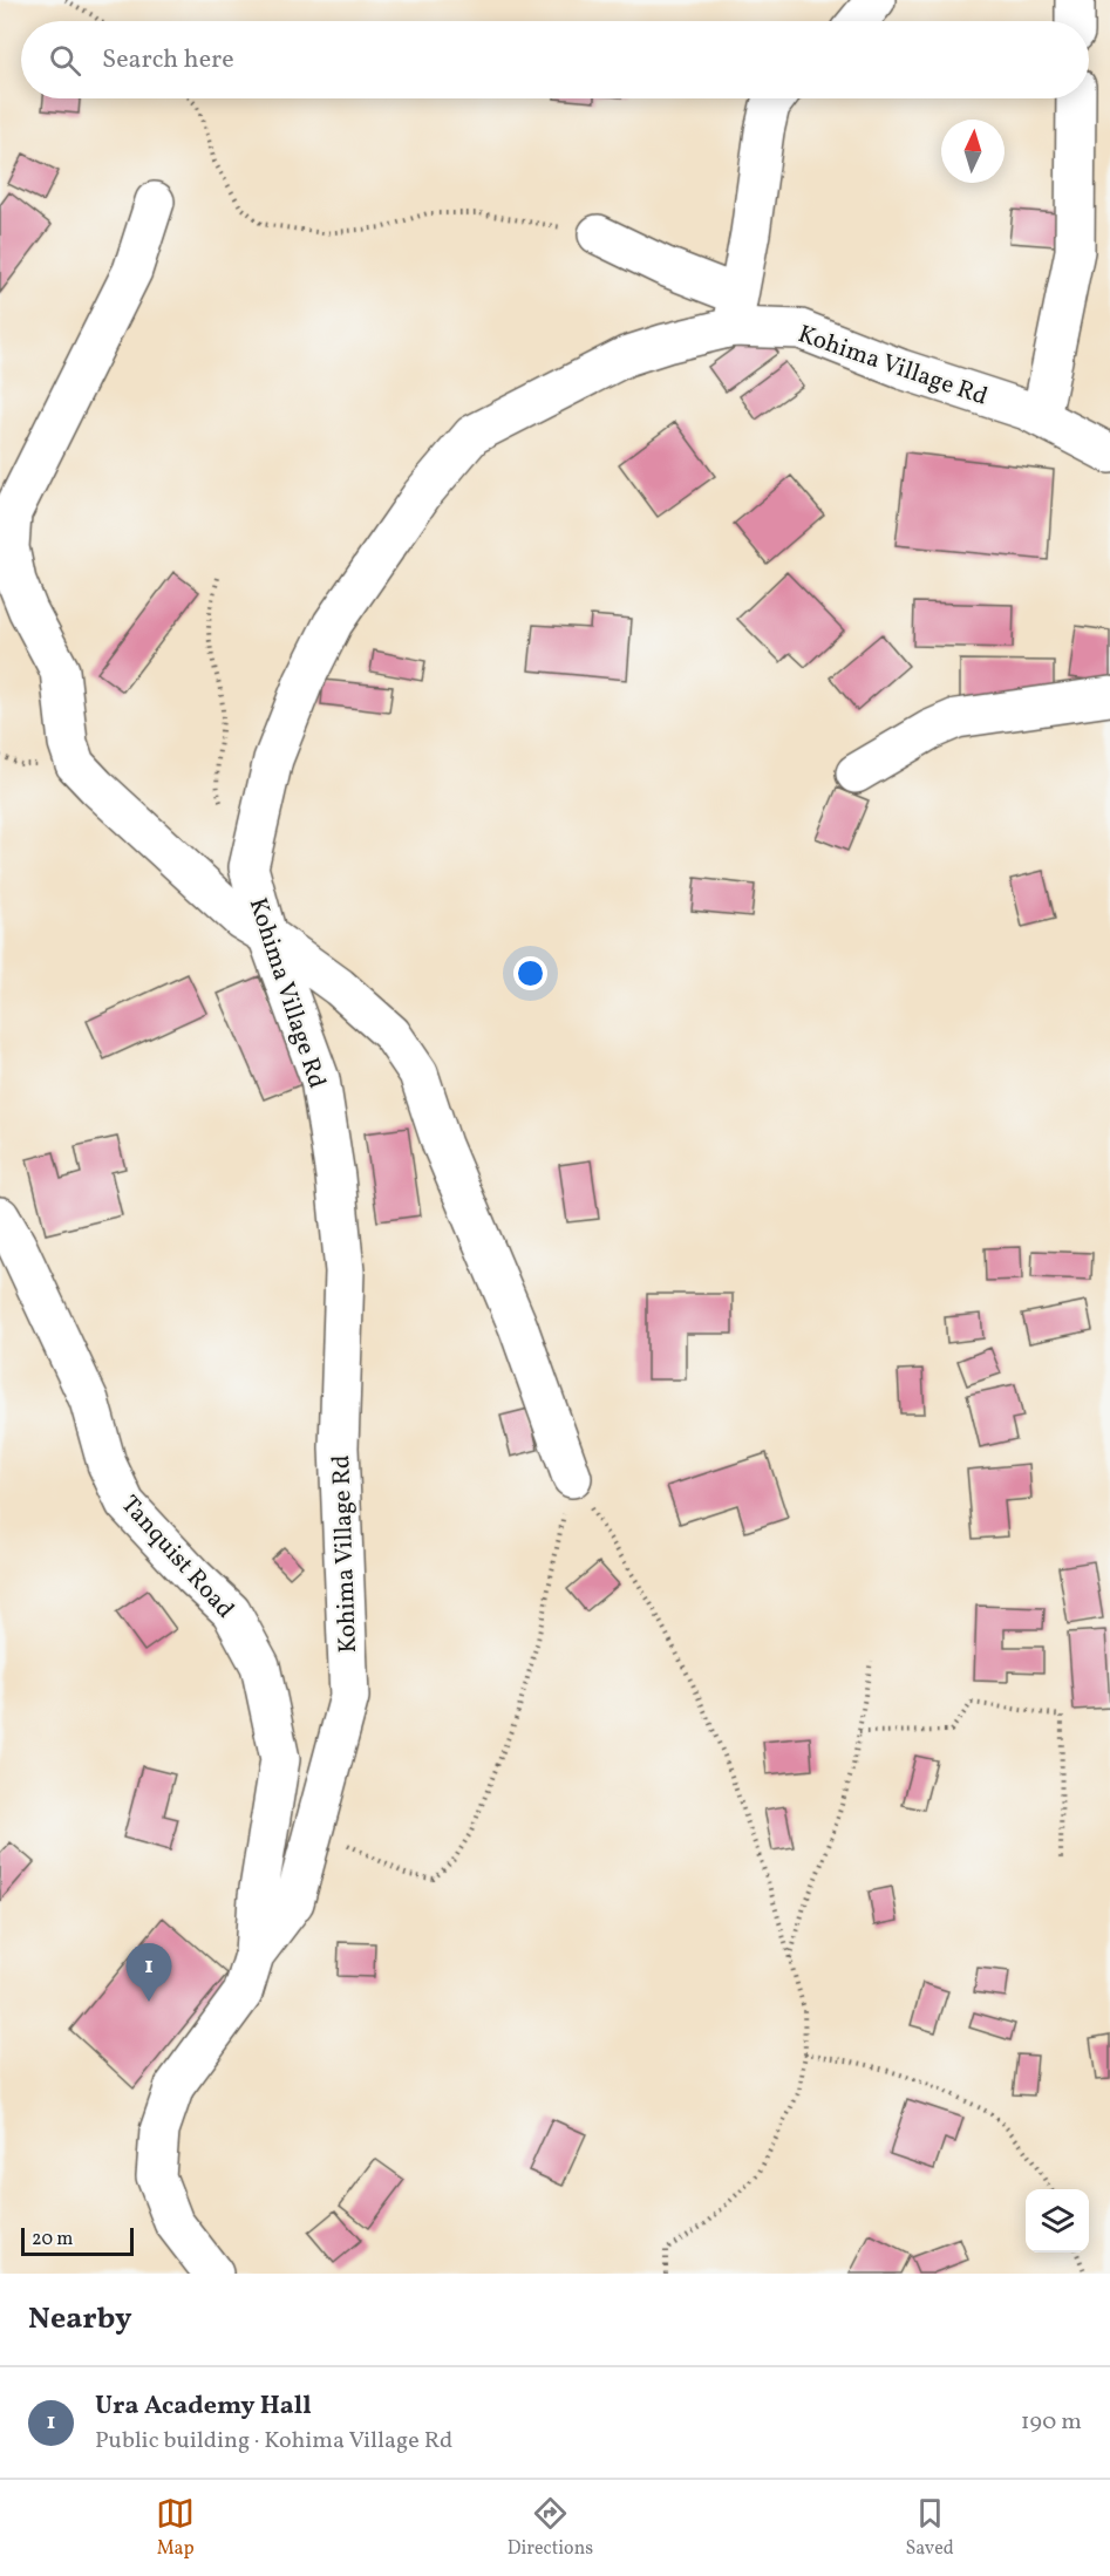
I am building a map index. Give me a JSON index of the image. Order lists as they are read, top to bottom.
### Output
{
  "streets": {
    "street": ["Kohima Village Rd", "Tanquist Road"]
  },
  "crossings": [
    ["Kohima Village Rd", "Tanquist Road"]
  ],
  "scale_bar": "20 m",
  "north": "top",
  "page": {
    "search": "Search here",
    "pins": "1",
    "scale": "20 m",
    "heading": "Nearby",
    "list": [
      {
        "mark": "1",
        "name": "Ura Academy Hall",
        "note": "Public building · Kohima Village Rd",
        "value": "190 m"
      }
    ],
    "nav": ["Map", "Directions", "Saved"]
  }
}
